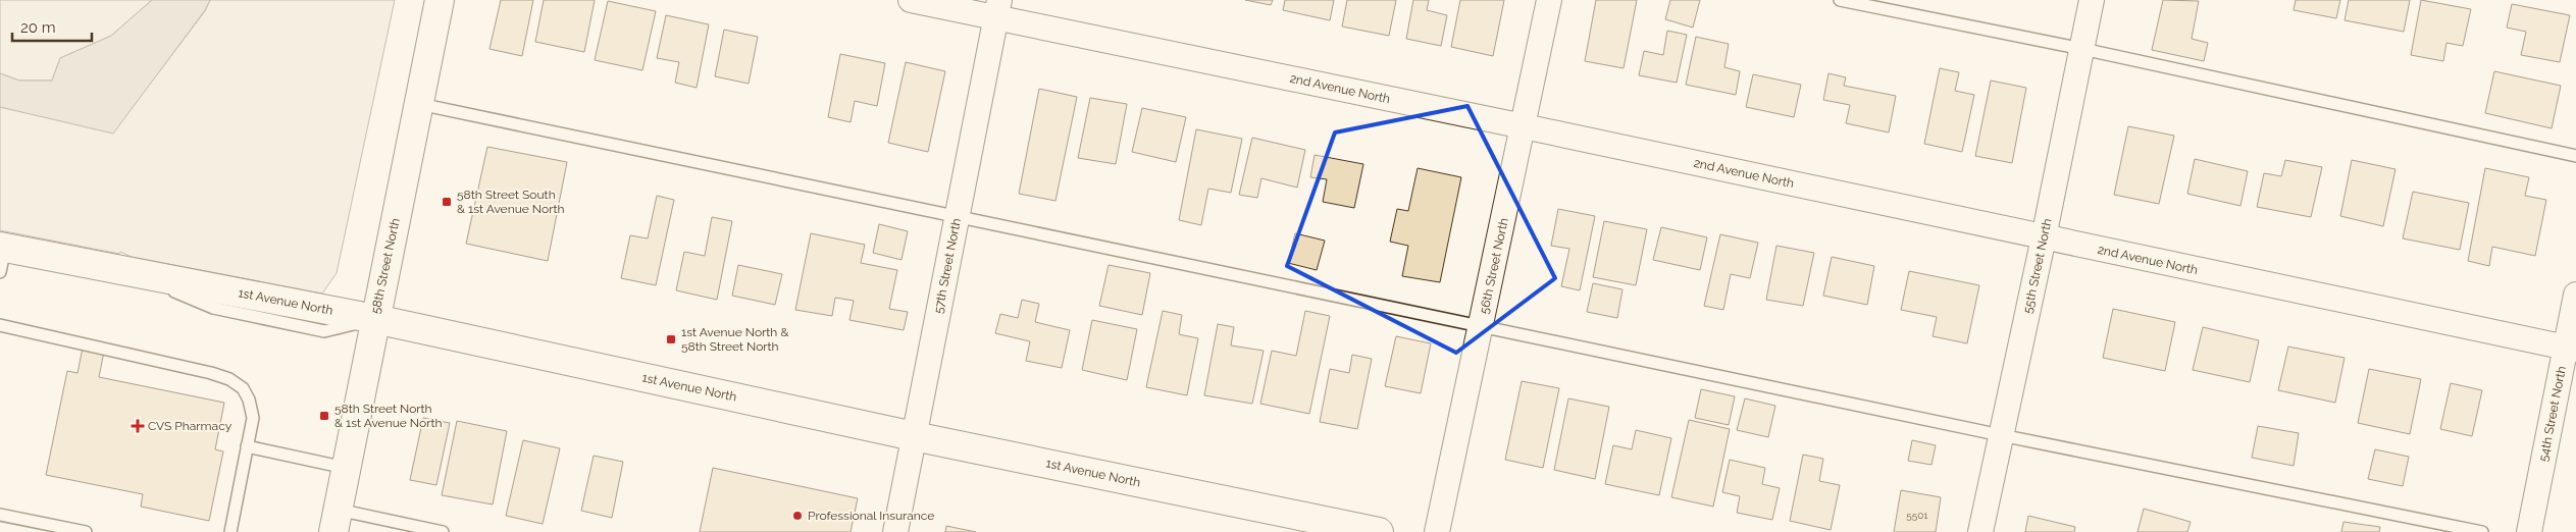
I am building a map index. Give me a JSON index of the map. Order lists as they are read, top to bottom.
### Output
{
  "streets": {
    "main road": ["58th Street North", "1st Avenue North"],
    "street": [
      "2nd Avenue North",
      "57th Street North",
      "56th Street North",
      "55th Street North",
      "54th Street North"
    ]
  },
  "crossings": [
    ["2nd Avenue North", "57th Street North"],
    ["2nd Avenue North", "56th Street North"],
    ["2nd Avenue North", "55th Street North"],
    ["2nd Avenue North", "54th Street North"],
    ["58th Street North", "1st Avenue North"],
    ["57th Street North", "1st Avenue North"]
  ],
  "places": {
    "transit": ["58th Street South & 1st Avenue North", "1st Avenue North & 58th Street North", "58th Street North & 1st Avenue North"],
    "health": ["CVS Pharmacy"],
    "other": ["Professional Insurance"]
  },
  "house_numbers": ["5501"],
  "scale_bar": "20 m"
}
